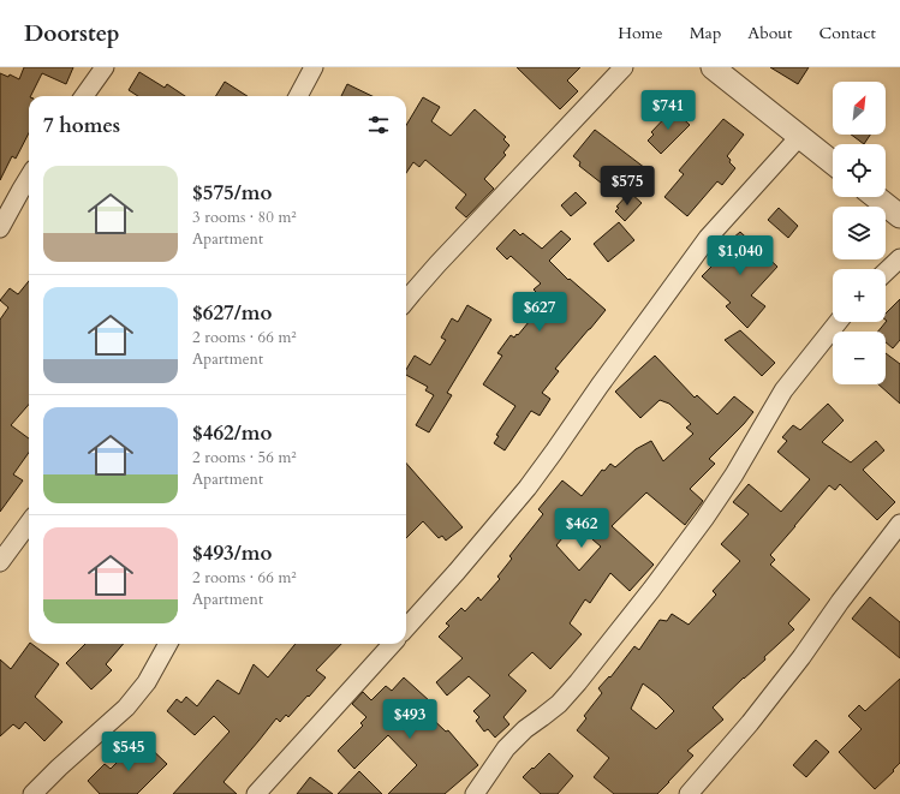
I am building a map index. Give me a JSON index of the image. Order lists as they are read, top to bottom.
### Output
{
  "north": "top right",
  "page": {
    "header": "Doorstep",
    "nav": [
      "Home",
      "Map",
      "About",
      "Contact"
    ],
    "map_buttons": ["+", "−"],
    "price": [
      "$741",
      "$575",
      "$1,040",
      "$627",
      "$462",
      "$493",
      "$545"
    ],
    "heading": "7 homes",
    "list": [
      {
        "name": "$575/mo",
        "note": "3 rooms · 80 m² · Apartment"
      },
      {
        "name": "$627/mo",
        "note": "2 rooms · 66 m² · Apartment"
      },
      {
        "name": "$462/mo",
        "note": "2 rooms · 56 m² · Apartment"
      },
      {
        "name": "$493/mo",
        "note": "2 rooms · 66 m² · Apartment"
      }
    ]
  }
}
